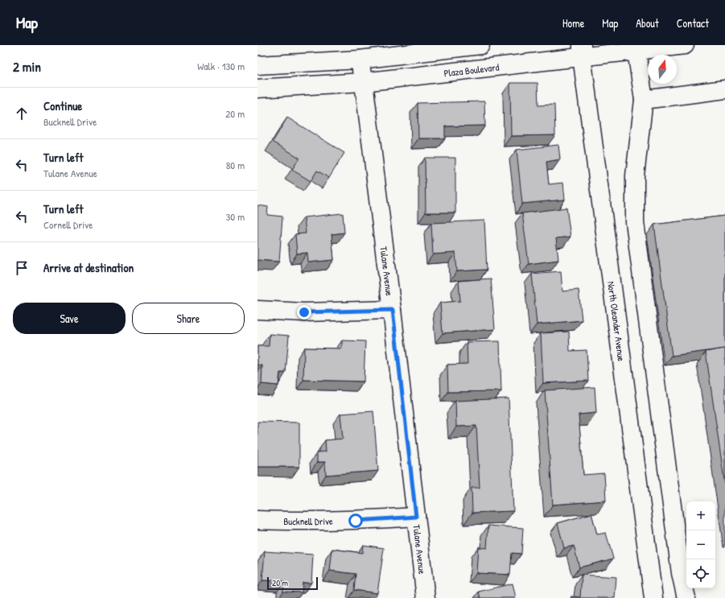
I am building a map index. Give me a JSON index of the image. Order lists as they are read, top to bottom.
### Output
{
  "streets": {
    "street": [
      "Plaza Boulevard",
      "Tulane Avenue",
      "North Oleander Avenue",
      "Bucknell Drive"
    ]
  },
  "crossings": [
    ["Plaza Boulevard", "Tulane Avenue"],
    ["Plaza Boulevard", "North Oleander Avenue"],
    ["Tulane Avenue", "Bucknell Drive"]
  ],
  "scale_bar": "20 m",
  "north": "top",
  "page": {
    "header": "Map",
    "nav": [
      "Home",
      "Map",
      "About",
      "Contact"
    ],
    "heading": ["2 min", "Walk · 130 m"],
    "list": [
      ["Continue", "Bucknell Drive", "20 m"],
      ["Turn left", "Tulane Avenue", "80 m"],
      ["Turn left", "Cornell Drive", "30 m"],
      "Arrive at destination"
    ],
    "buttons": ["Save", "Share"],
    "map_buttons": ["+", "−"],
    "scale": "20 m"
  }
}
